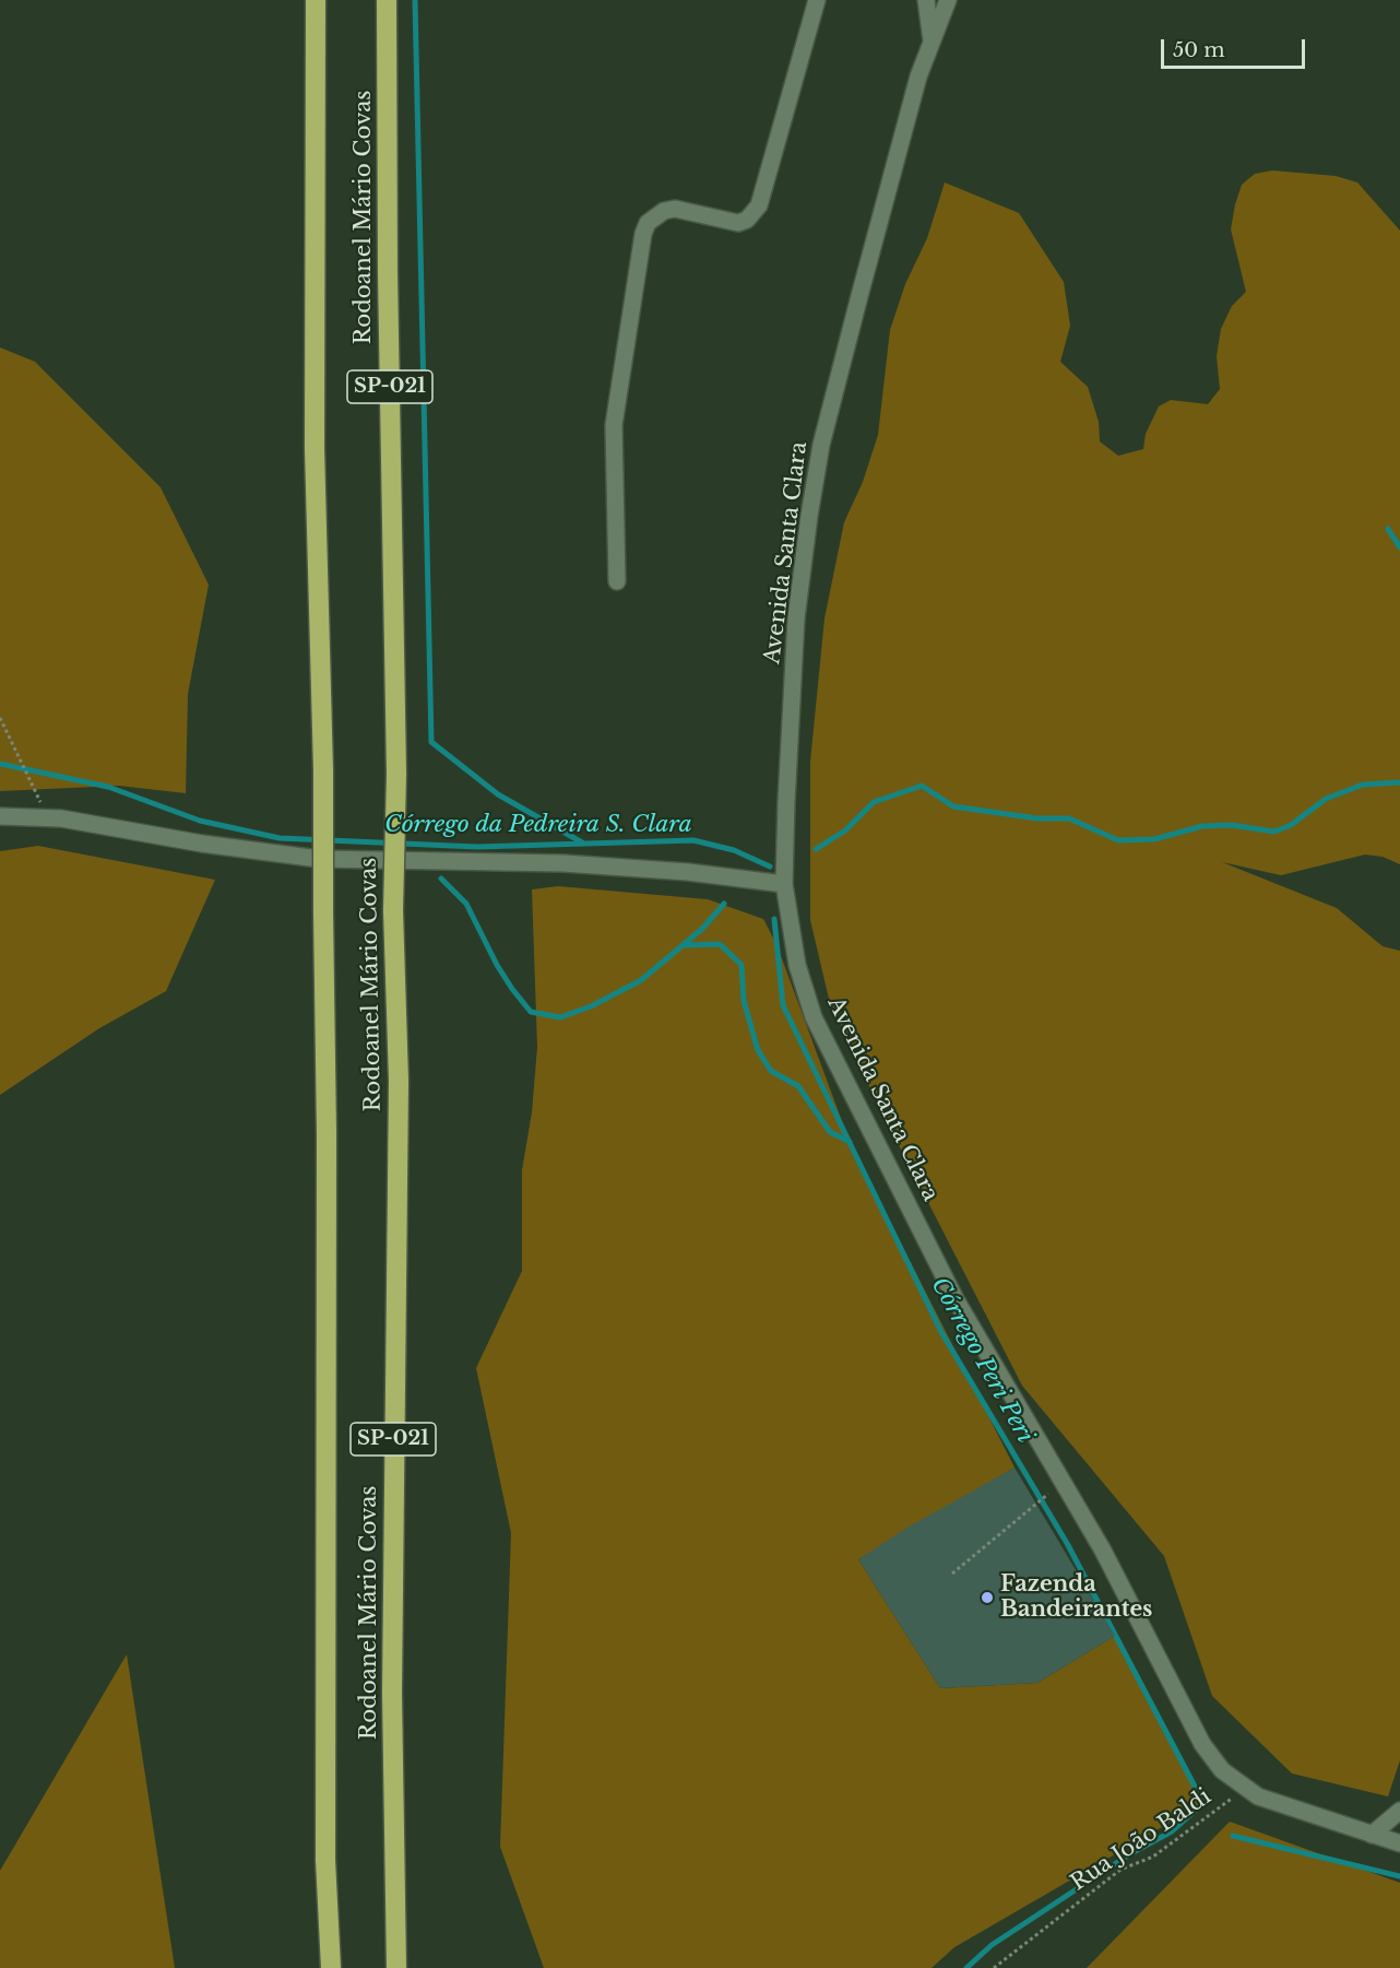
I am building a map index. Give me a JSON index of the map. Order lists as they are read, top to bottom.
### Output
{
  "streets": {
    "highway": ["Rodoanel Mário Covas", "SP-021"],
    "street": ["Avenida Santa Clara"],
    "path": ["Rua João Baldi"]
  },
  "crossings": [
    ["Avenida Santa Clara", "Rua João Baldi"]
  ],
  "water": ["Córrego da Pedreira S. Clara", "Córrego Peri Peri"],
  "places": ["Fazenda Bandeirantes"],
  "scale_bar": "50 m"
}
